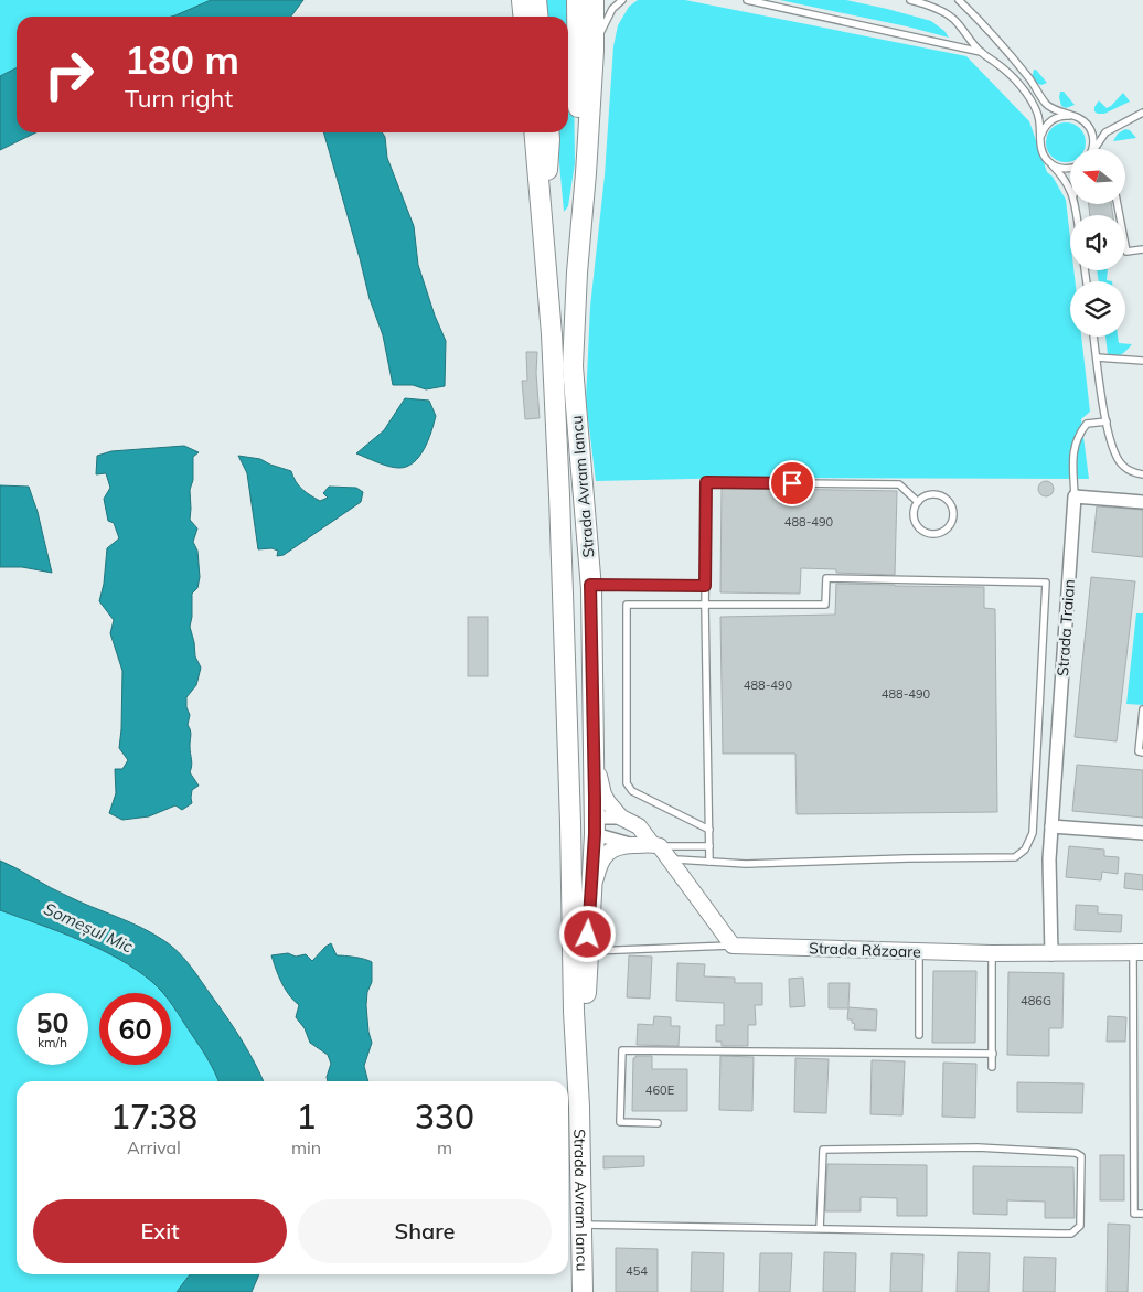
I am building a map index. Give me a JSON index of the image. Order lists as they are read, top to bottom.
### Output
{
  "streets": {
    "main road": ["Strada Avram Iancu"],
    "street": ["Strada Traian", "Strada Răzoare"]
  },
  "crossings": [
    ["Strada Avram Iancu", "Strada Răzoare"],
    ["Strada Traian", "Strada Răzoare"]
  ],
  "water": ["Someșul Mic"],
  "house_numbers": [
    "488-490",
    "488-490",
    "488-490",
    "486G",
    "460E",
    "454"
  ],
  "north": "left",
  "page": {
    "turn": ["180 m", "Turn right"],
    "speed": "50 km/h",
    "limit": "60",
    "eta": [
      "17:38",
      "Arrival",
      "1",
      "min",
      "330",
      "m"
    ],
    "buttons": ["Exit", "Share"]
  }
}
